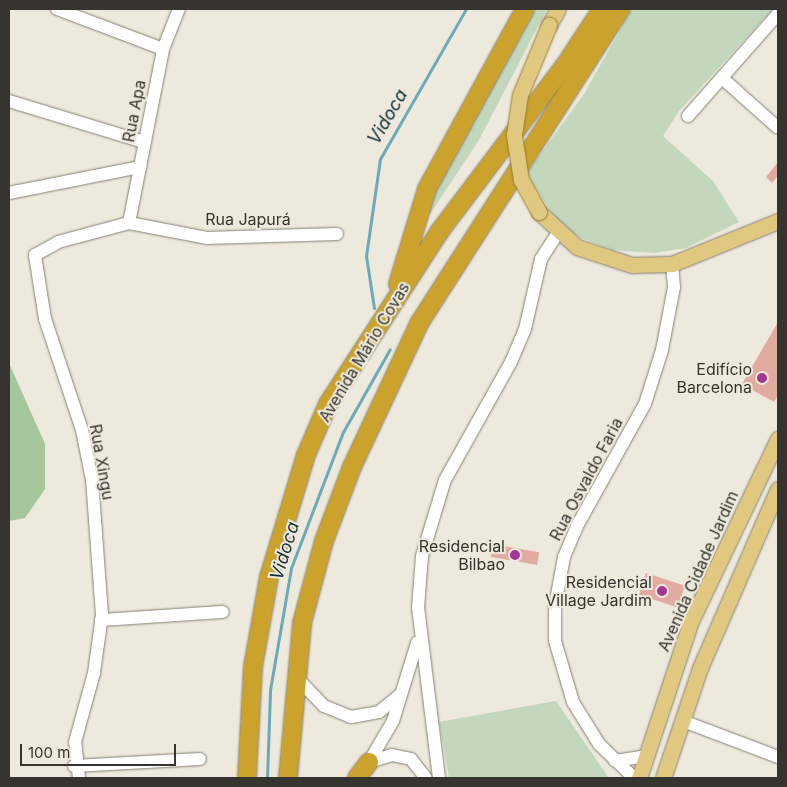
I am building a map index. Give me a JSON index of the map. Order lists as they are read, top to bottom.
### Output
{
  "streets": {
    "highway": ["Avenida Mário Covas"],
    "main road": ["Avenida Cidade Jardim"],
    "street": [
      "Rua Apa",
      "Rua Japurá",
      "Rua Xingu",
      "Rua Osvaldo Faria"
    ]
  },
  "crossings": [
    ["Rua Apa", "Rua Japurá"],
    ["Rua Apa", "Rua Xingu"],
    ["Rua Japurá", "Rua Xingu"]
  ],
  "water": ["Vidoca"],
  "places": ["Edifício Barcelona", "Residencial Bilbao", "Residencial Village Jardim"],
  "scale_bar": "100 m"
}
